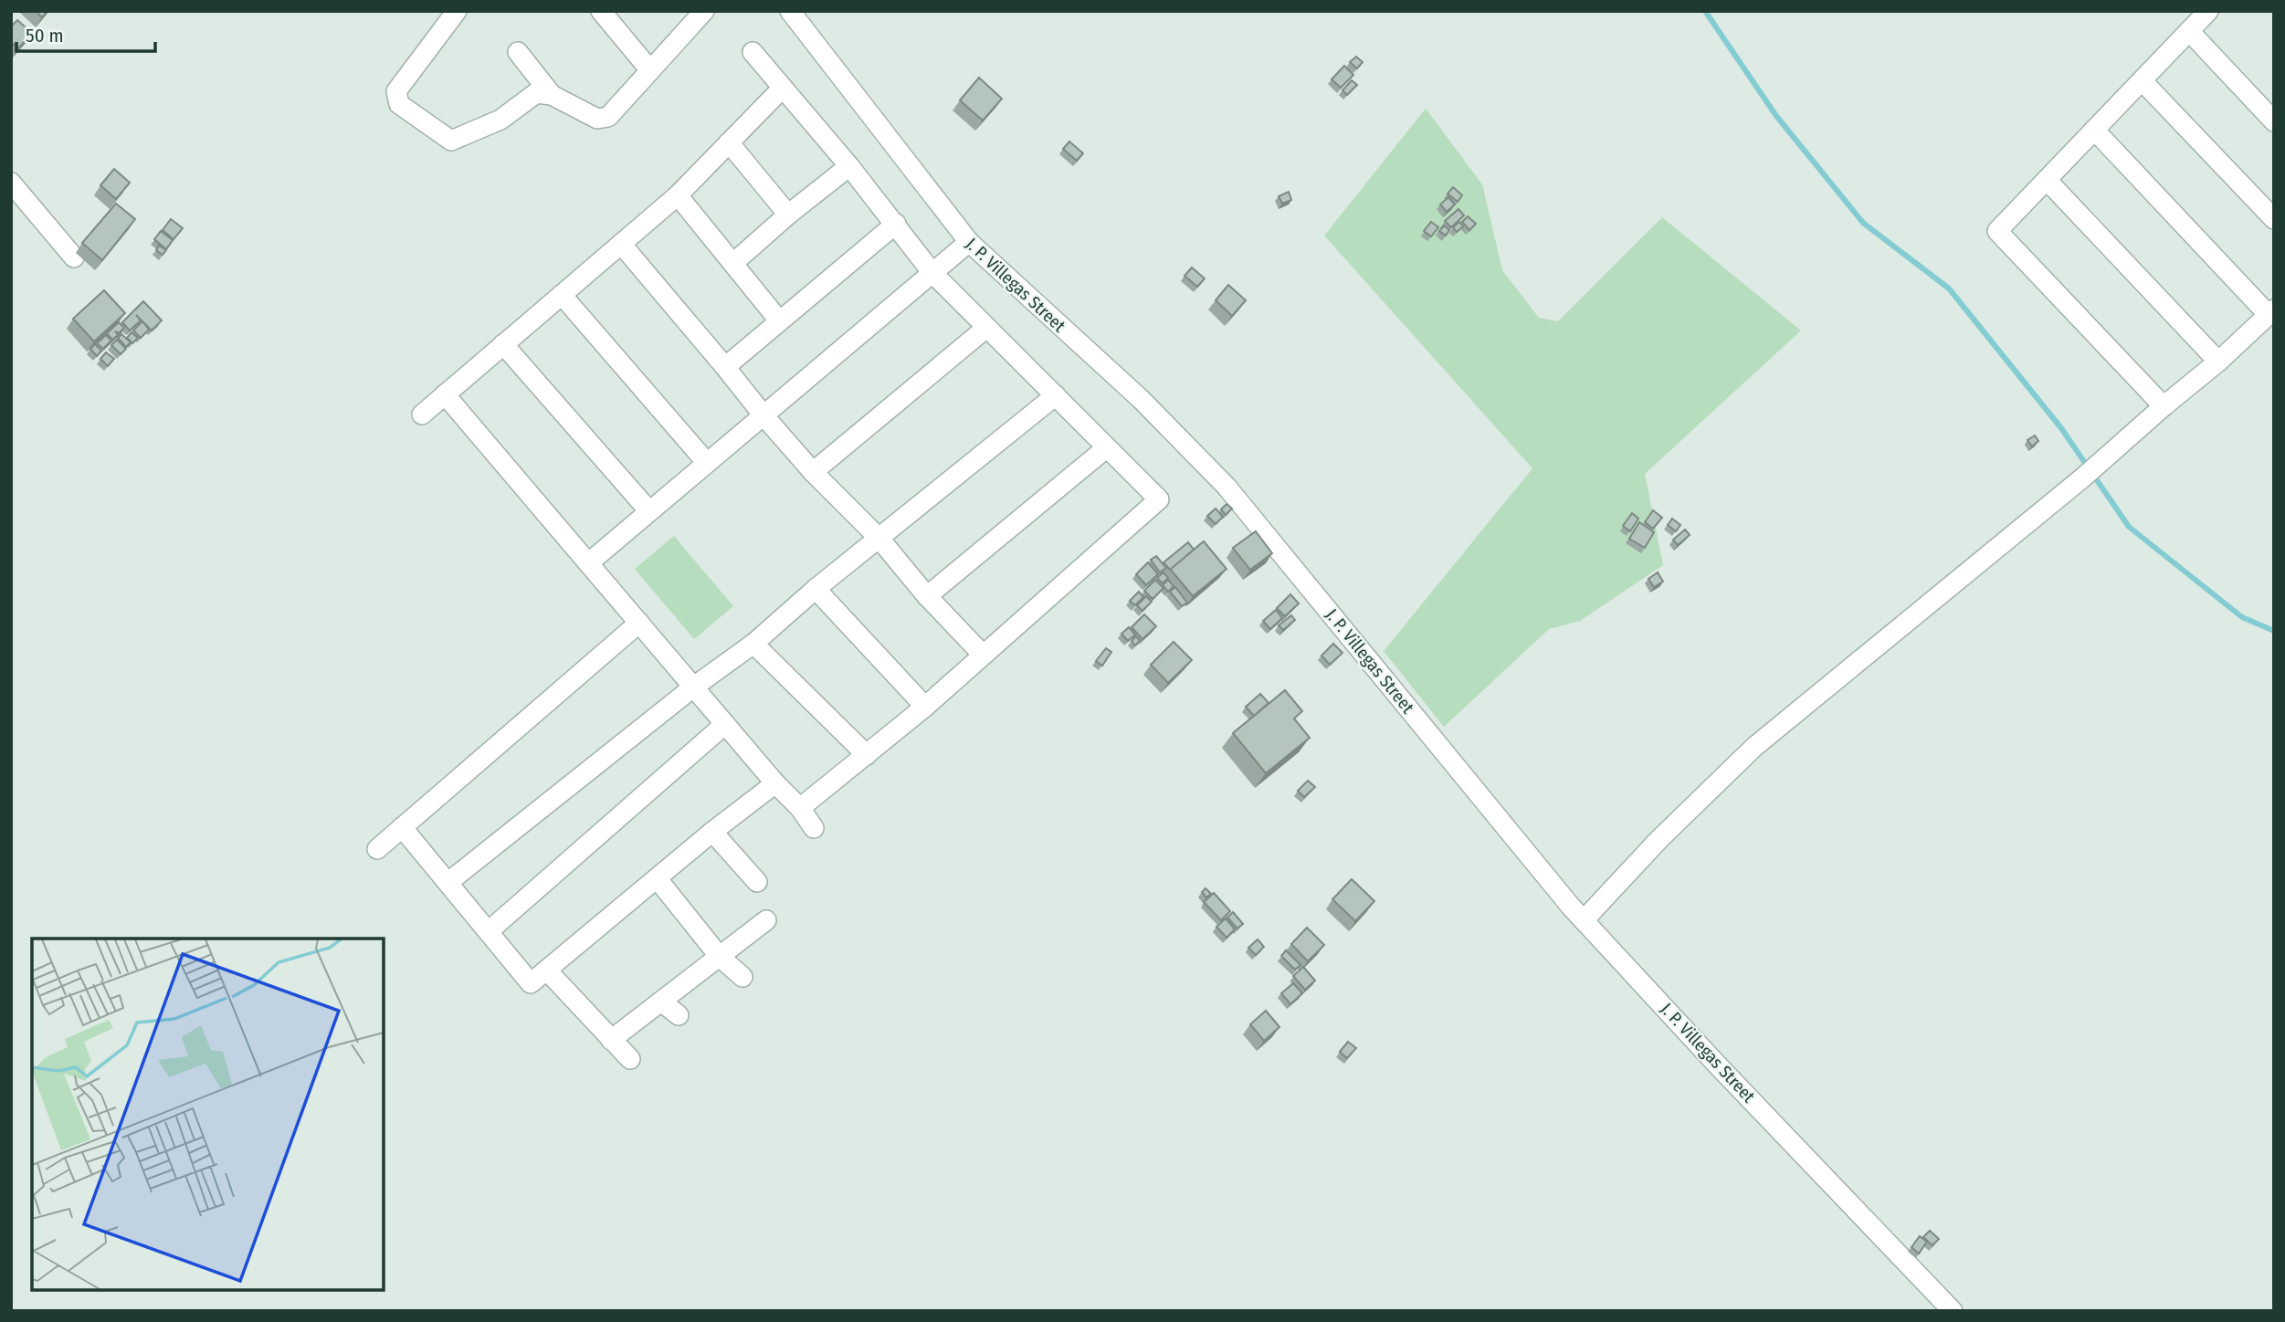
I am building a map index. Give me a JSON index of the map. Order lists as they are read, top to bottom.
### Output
{
  "streets": {
    "street": ["J. P. Villegas Street"]
  },
  "scale_bar": "50 m"
}
